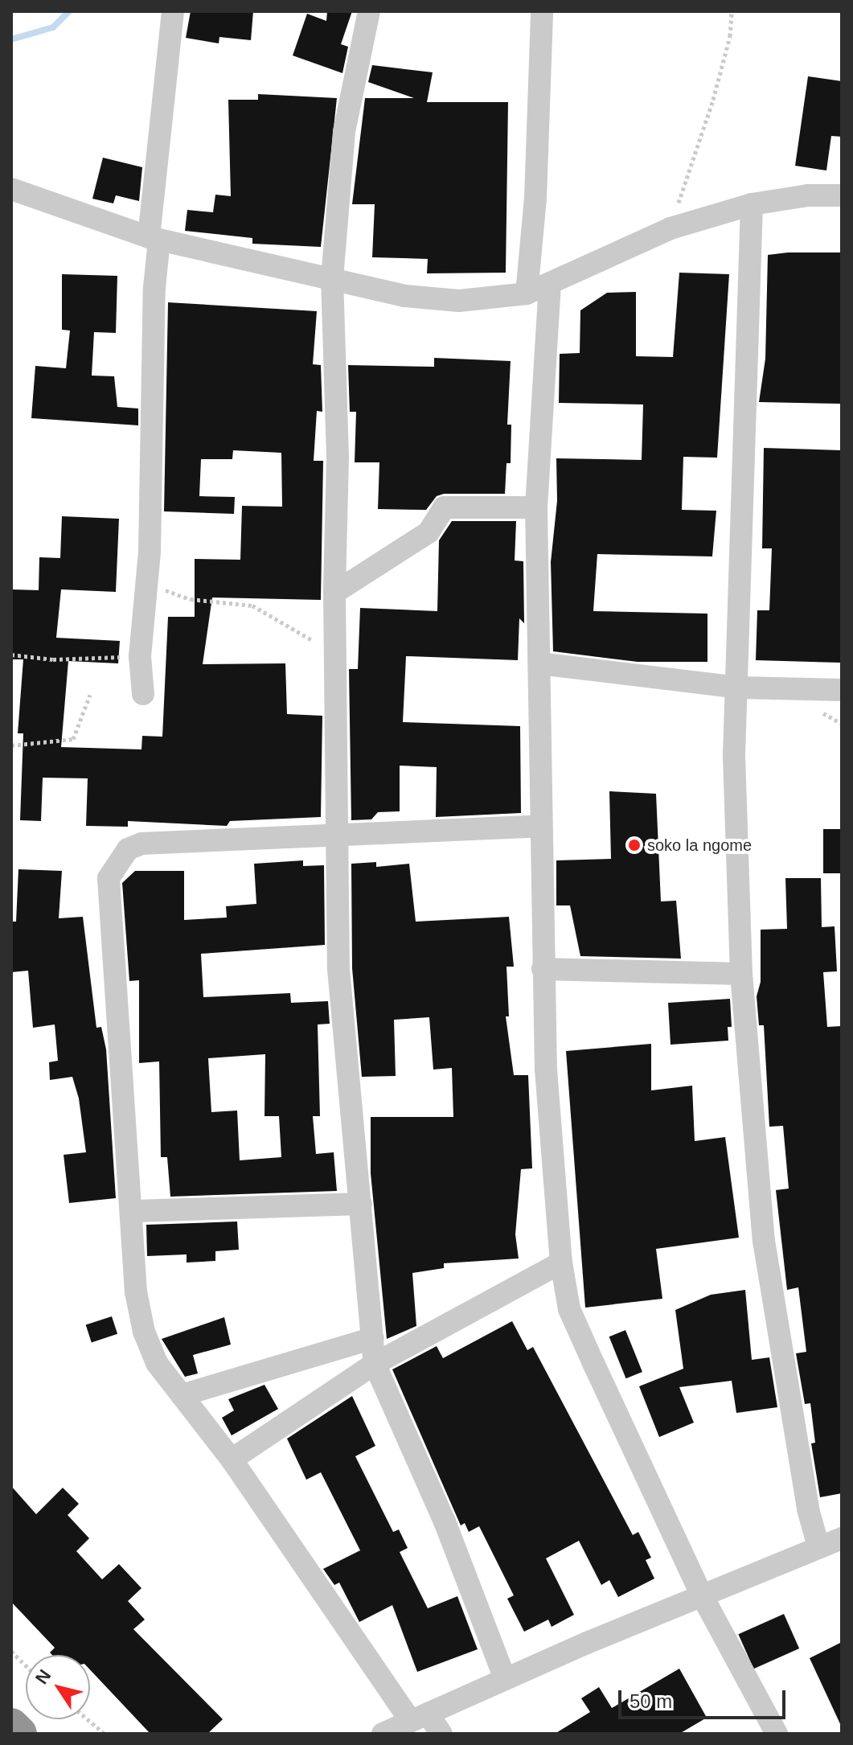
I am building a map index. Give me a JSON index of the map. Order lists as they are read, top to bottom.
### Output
{
  "places": ["soko la ngome"],
  "scale_bar": "50 m",
  "north": "top left"
}
